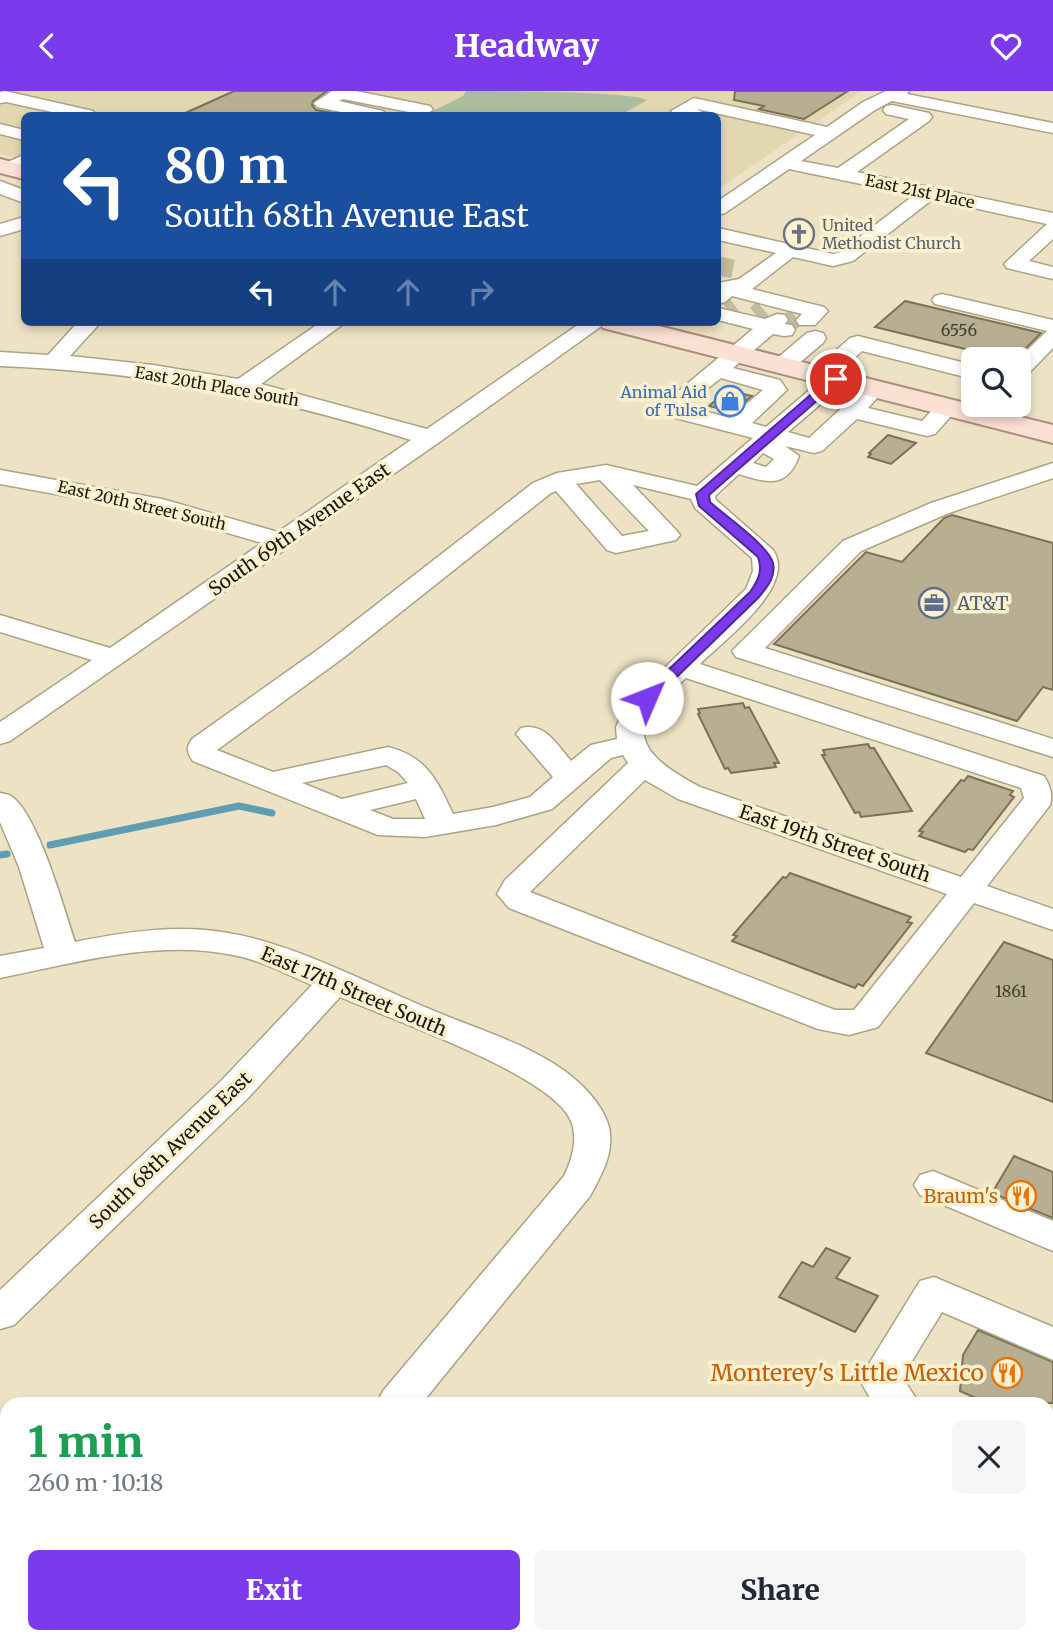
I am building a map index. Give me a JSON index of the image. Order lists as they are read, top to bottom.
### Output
{
  "streets": {
    "street": [
      "East 21st Place",
      "East 20th Place South",
      "East 20th Street South",
      "South 69th Avenue East",
      "East 19th Street South",
      "East 17th Street South",
      "South 68th Avenue East"
    ]
  },
  "crossings": [
    ["East 20th Place South", "South 69th Avenue East"],
    ["East 20th Street South", "South 69th Avenue East"],
    ["East 17th Street South", "South 68th Avenue East"]
  ],
  "places": {
    "church": ["United Methodist Church"],
    "shop": ["Animal Aid of Tulsa"],
    "office": ["AT&T"],
    "restaurant": ["Braum's", "Monterey's Little Mexico"]
  },
  "house_numbers": ["6556", "1861"],
  "page": {
    "header": "Headway",
    "turn": ["80 m", "South 68th Avenue East"],
    "heading": ["1 min", "260 m · 10:18"],
    "buttons": ["Exit", "Share"]
  }
}
